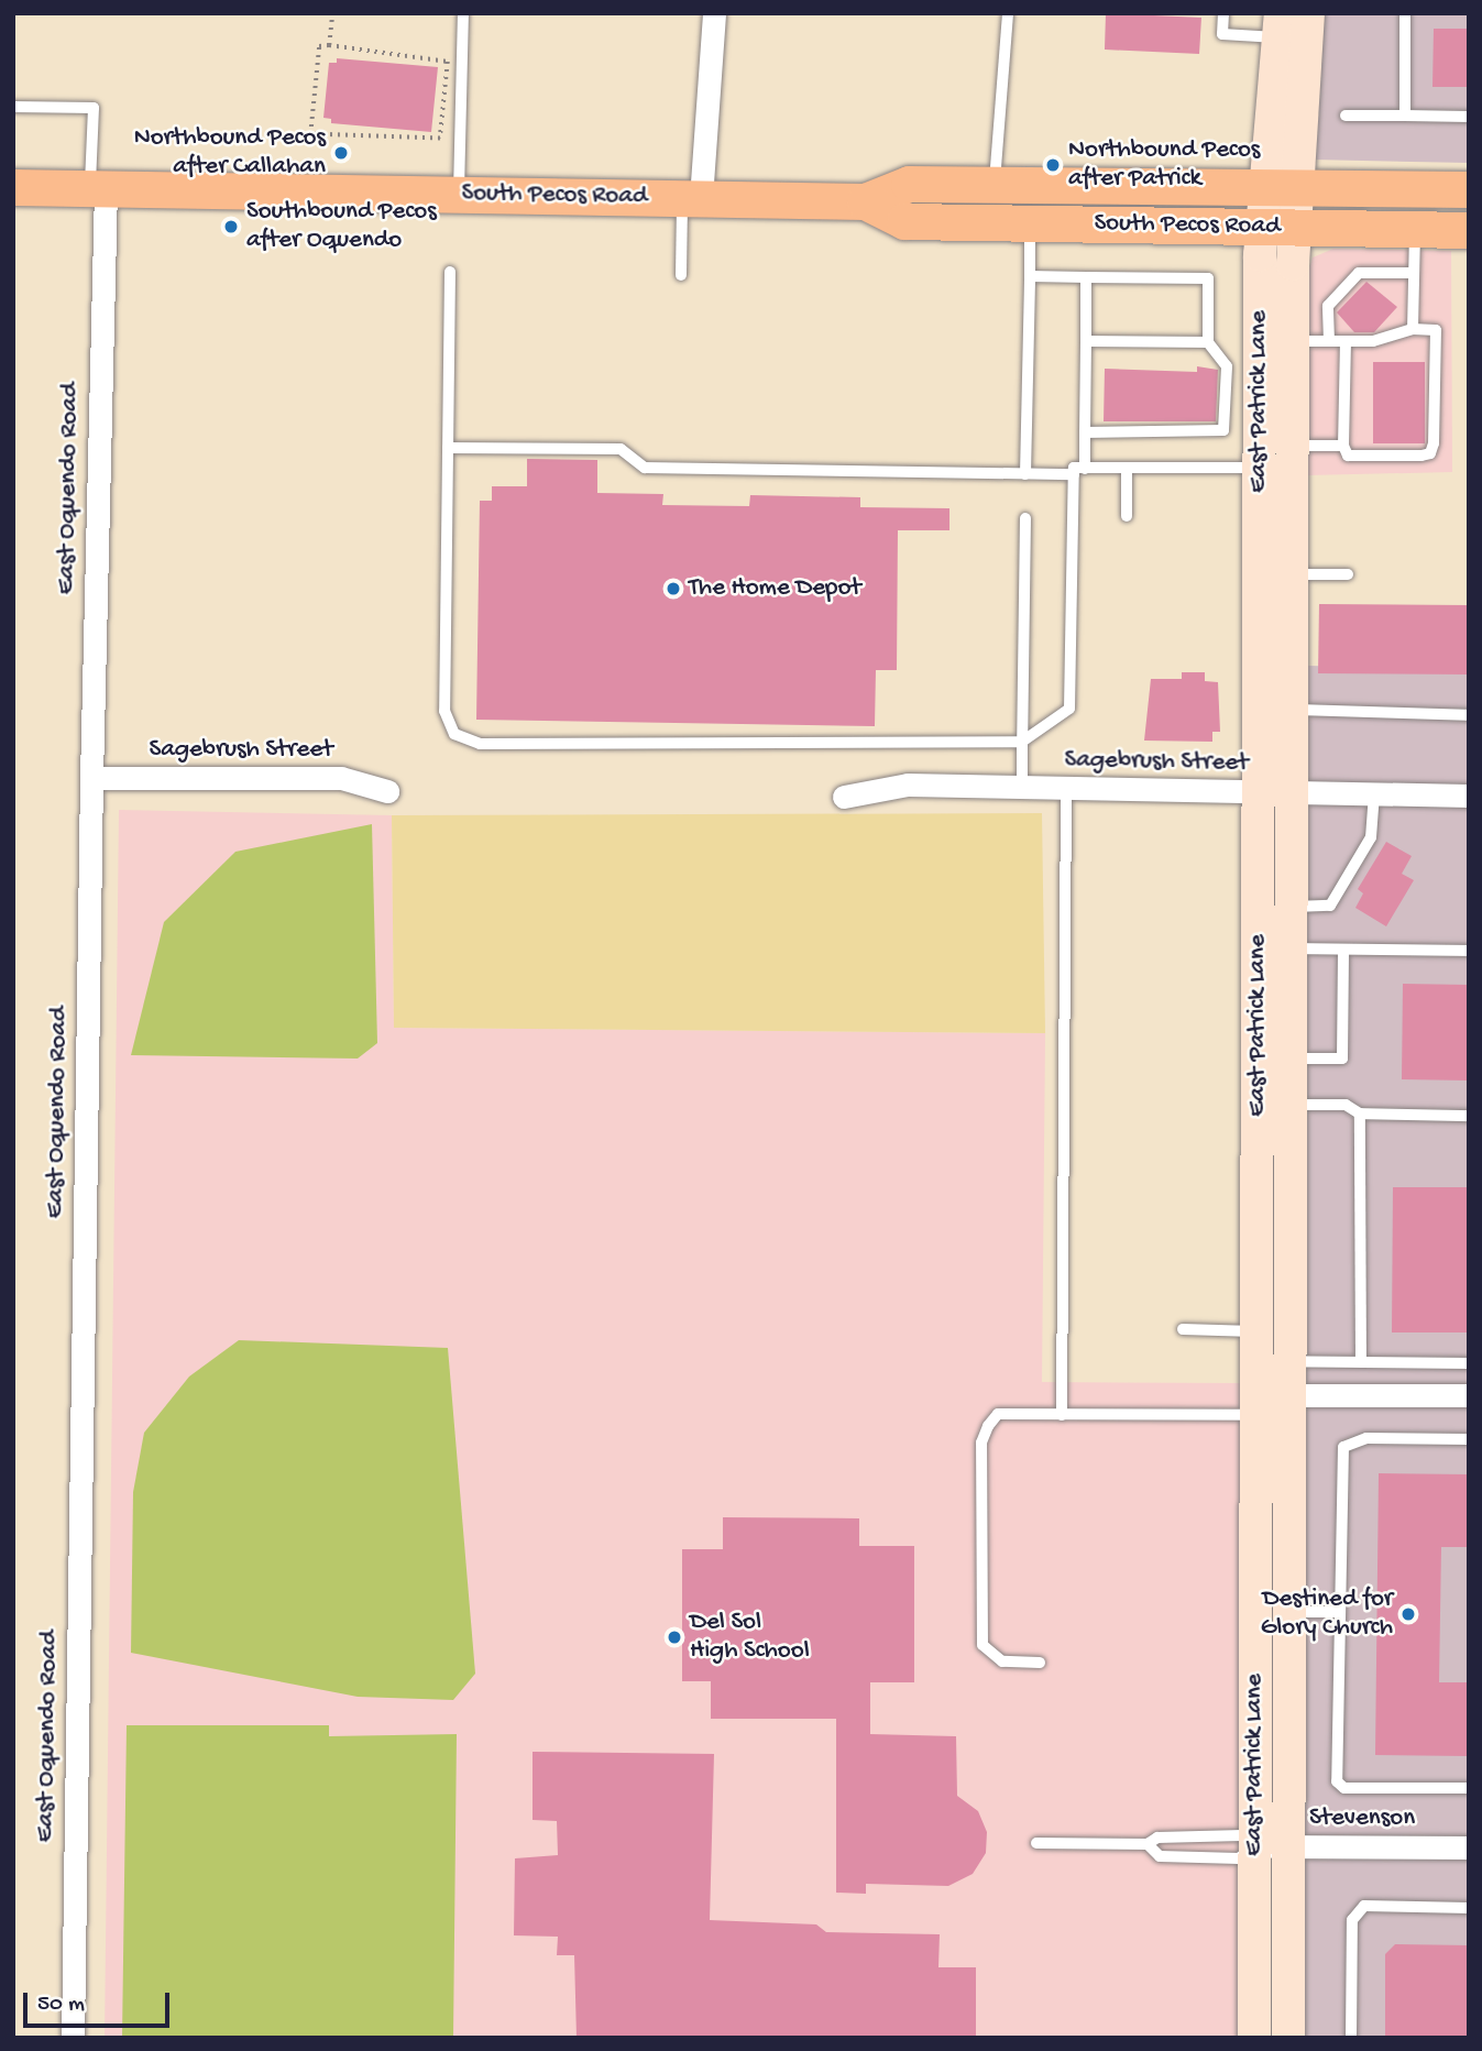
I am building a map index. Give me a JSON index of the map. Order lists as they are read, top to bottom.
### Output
{
  "streets": {
    "main road": ["South Pecos Road", "East Patrick Lane"],
    "street": ["East Oquendo Road", "Sagebrush Street", "Stevenson"]
  },
  "crossings": [
    ["South Pecos Road", "East Patrick Lane"],
    ["South Pecos Road", "East Oquendo Road"],
    ["East Patrick Lane", "Sagebrush Street"],
    ["East Patrick Lane", "Stevenson"],
    ["East Oquendo Road", "Sagebrush Street"]
  ],
  "places": [
    "Northbound Pecos after Callahan",
    "Northbound Pecos after Patrick",
    "Southbound Pecos after Oquendo",
    "The Home Depot",
    "Destined for Glory Church",
    "Del Sol High School"
  ],
  "scale_bar": "50 m"
}
